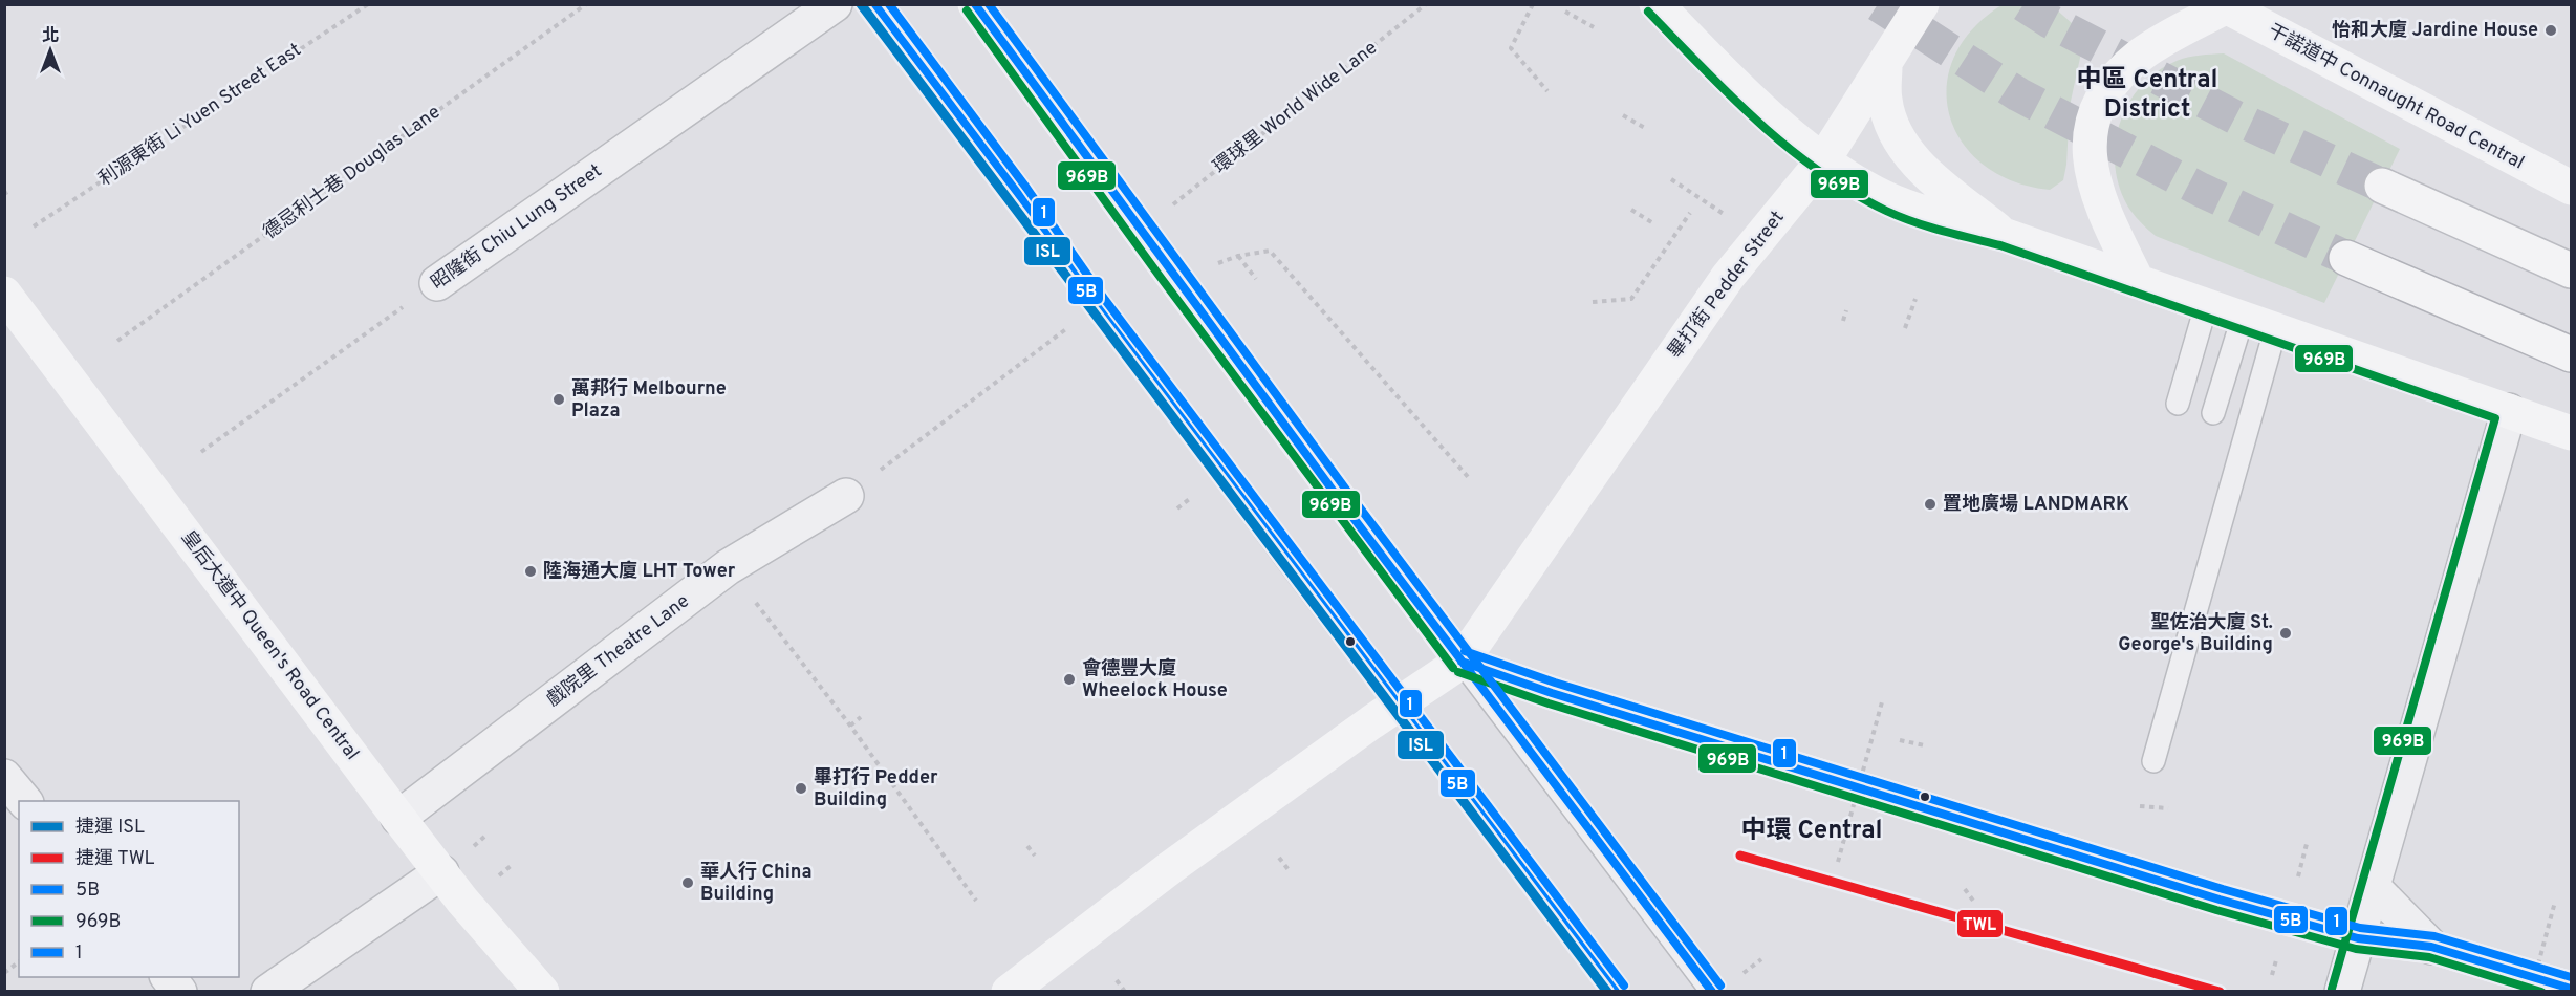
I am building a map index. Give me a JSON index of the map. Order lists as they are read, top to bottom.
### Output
{
  "streets": {
    "main road": ["干諾道中 Connaught Road Central", "畢打街 Pedder Street", "皇后大道中 Queen's Road Central"],
    "street": ["昭隆街 Chiu Lung Street", "戲院里 Theatre Lane"],
    "path": ["環球里 World Wide Lane", "利源東街 Li Yuen Street East", "德忌利士巷 Douglas Lane"]
  },
  "crossings": [
    ["皇后大道中 Queen's Road Central", "戲院里 Theatre Lane"]
  ],
  "districts": ["中區 Central District", "中環 Central"],
  "places": [
    "怡和大廈 Jardine House",
    "萬邦行 Melbourne Plaza",
    "置地廣場 LANDMARK",
    "陸海通大廈 LHT Tower",
    "聖佐治大廈 St. George's Building",
    "會德豐大廈 Wheelock House",
    "畢打行 Pedder Building",
    "華人行 China Building"
  ],
  "lines": [
    "metro line ISL",
    "transit line 5B",
    "transit line 1",
    "transit line 969B",
    "metro line TWL"
  ],
  "legend": [
    "捷運 ISL",
    "捷運 TWL",
    "5B",
    "969B",
    "1"
  ],
  "north": "top"
}
